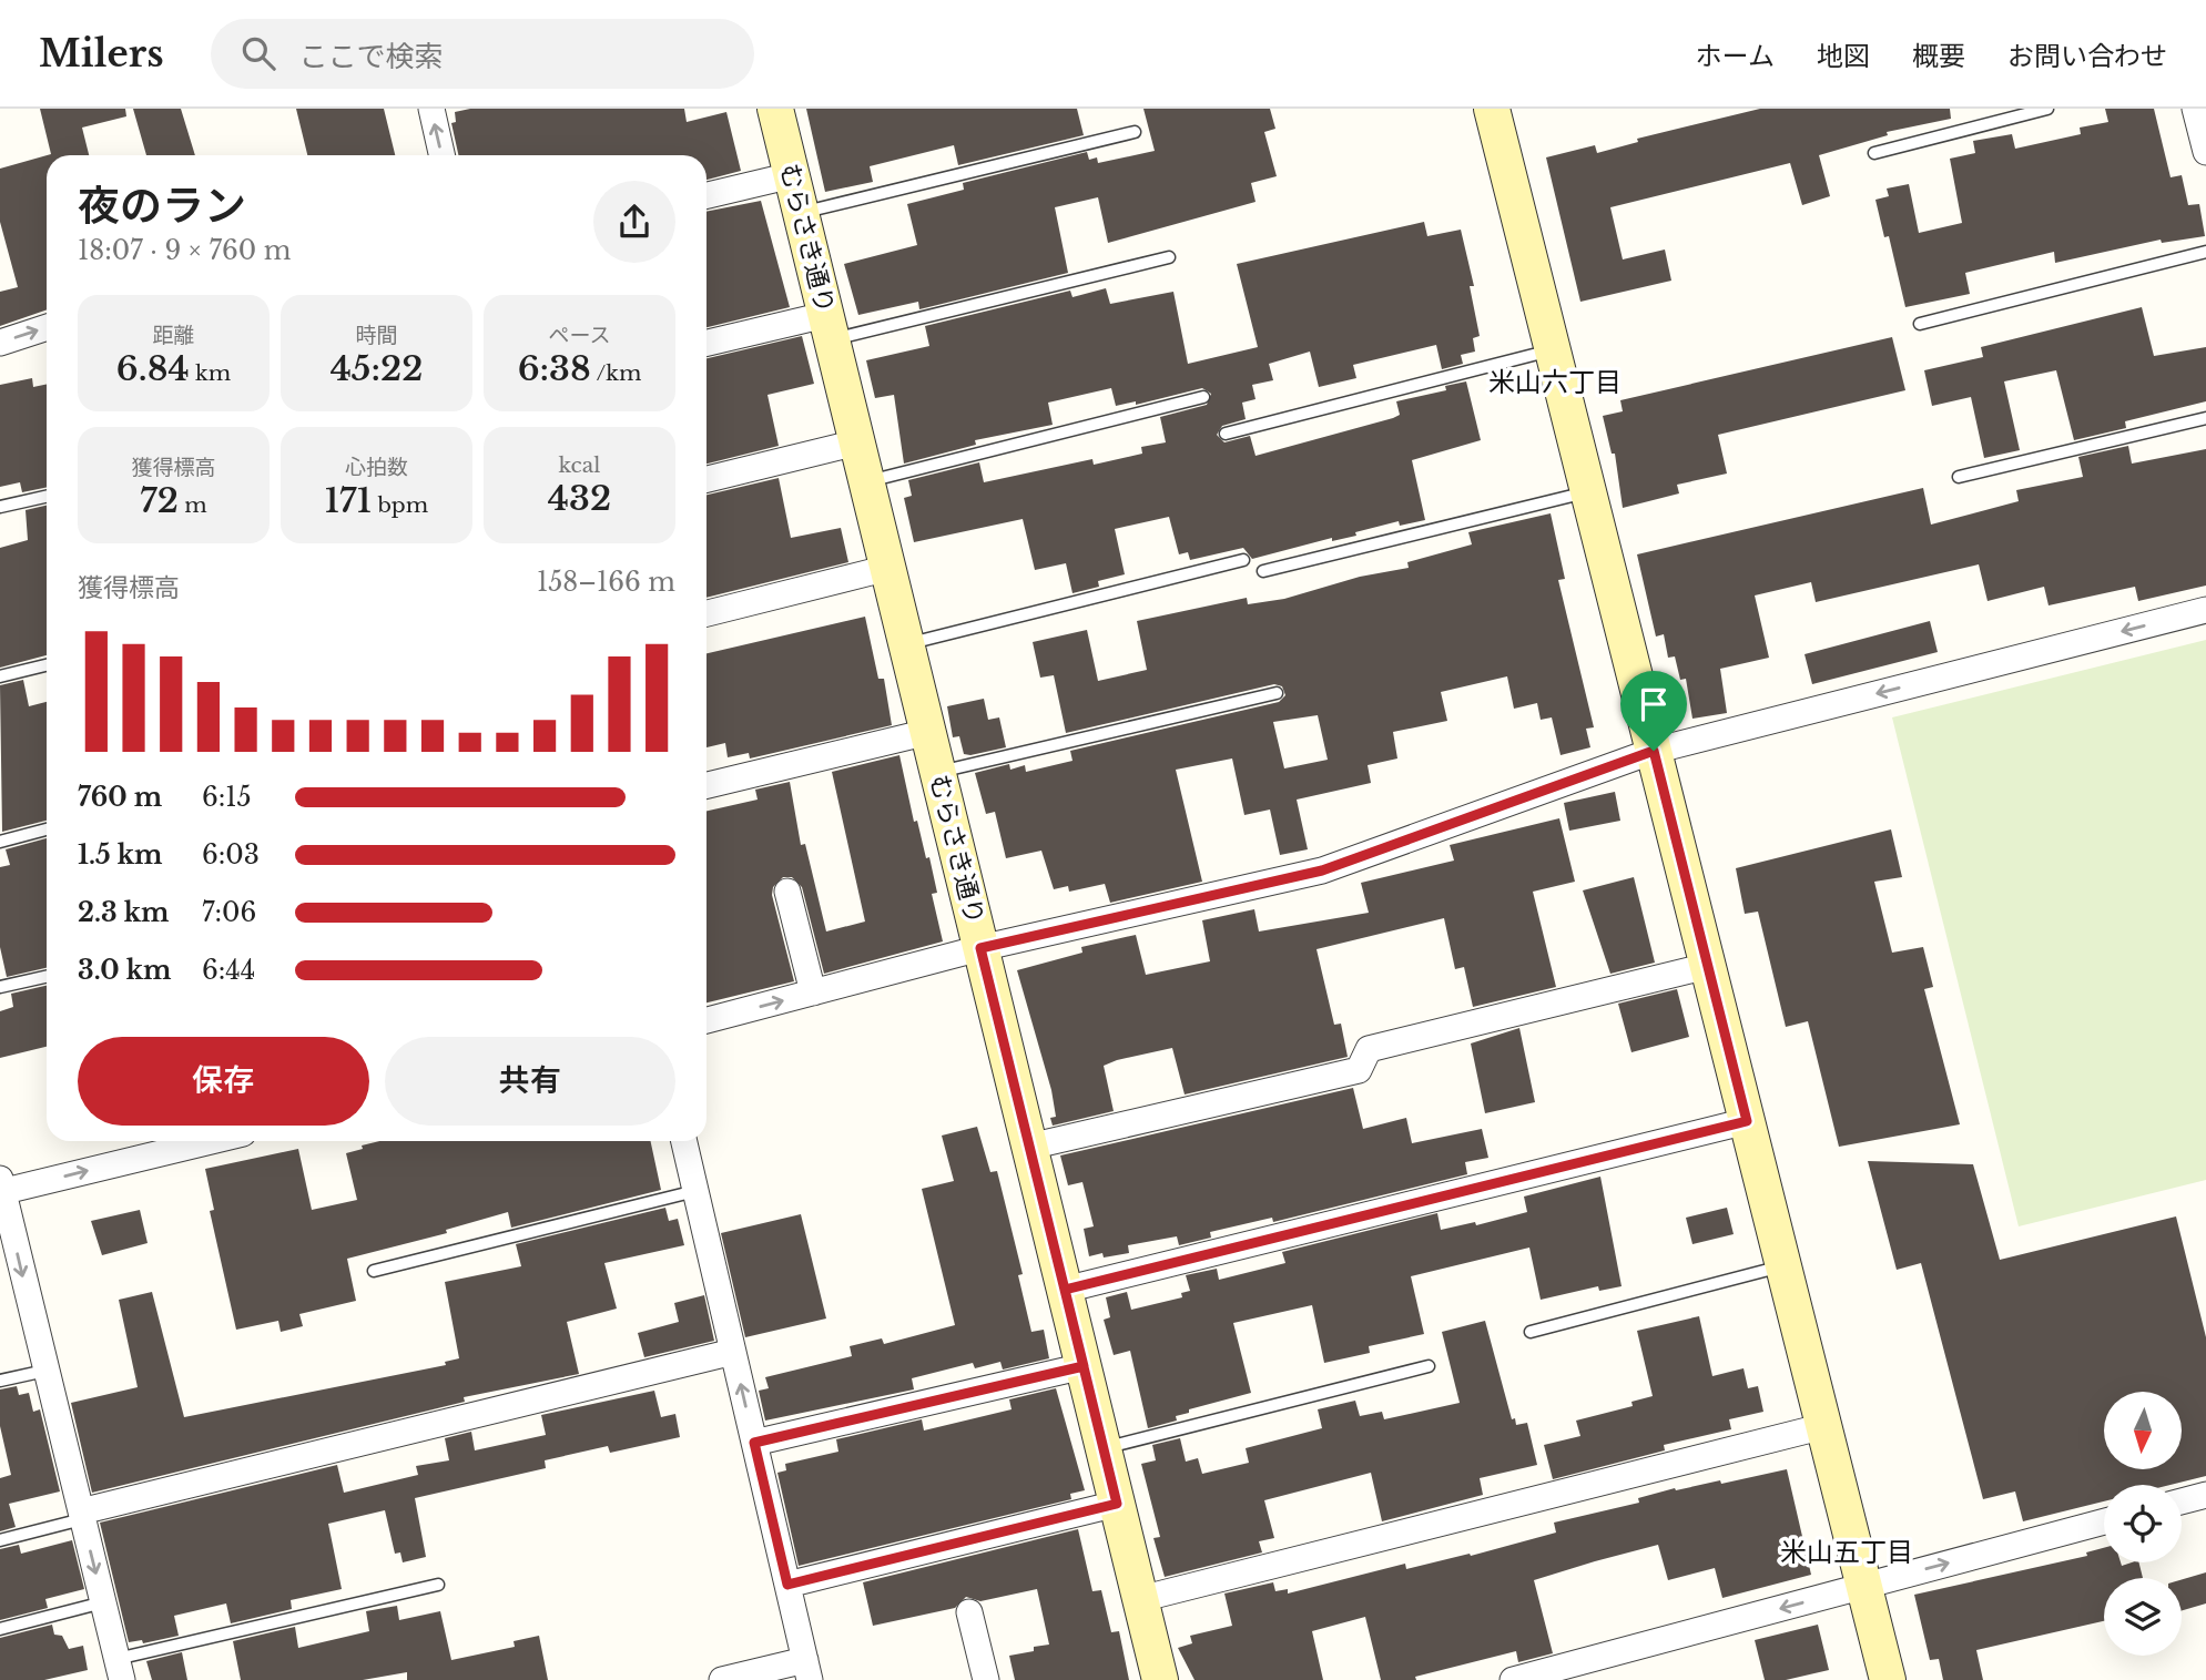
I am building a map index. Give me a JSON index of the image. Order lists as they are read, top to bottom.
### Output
{
  "streets": {
    "street": ["むらさき通り"]
  },
  "districts": ["米山六丁目", "米山五丁目"],
  "north": "bottom",
  "page": {
    "header": "Milers",
    "search": "ここで検索",
    "nav": [
      "ホーム",
      "地図",
      "概要",
      "お問い合わせ"
    ],
    "heading": ["夜のラン", "18:07 · 9 × 760 m"],
    "stats": [
      ["距離", "6.84 km"],
      ["時間", "45:22"],
      ["ペース", "6:38 /km"],
      ["獲得標高", "72 m"],
      ["心拍数", "171 bpm"],
      ["kcal", "432"]
    ],
    "chart": ["獲得標高", "158–166 m"],
    "list": [
      {
        "name": "760 m",
        "note": "6:15"
      },
      {
        "name": "1.5 km",
        "note": "6:03"
      },
      {
        "name": "2.3 km",
        "note": "7:06"
      },
      {
        "name": "3.0 km",
        "note": "6:44"
      }
    ],
    "buttons": ["保存", "共有"]
  }
}
